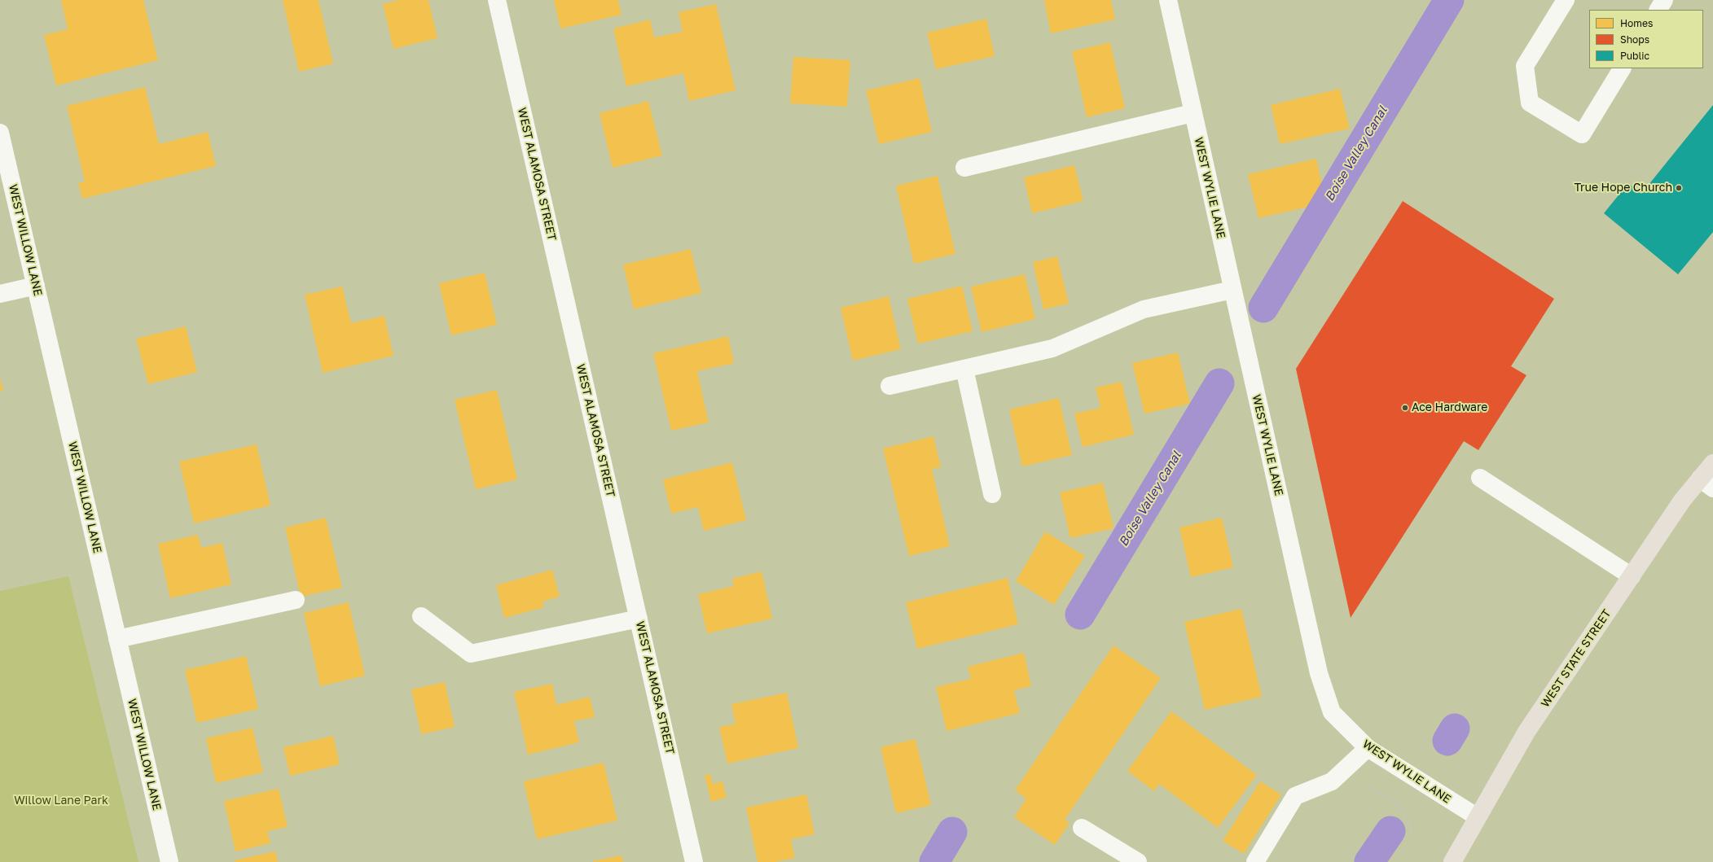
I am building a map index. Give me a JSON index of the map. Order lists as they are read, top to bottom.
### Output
{
  "streets": {
    "main road": ["WEST STATE STREET"],
    "street": ["WEST ALAMOSA STREET", "WEST WYLIE LANE", "WEST WILLOW LANE"]
  },
  "crossings": [
    ["WEST WYLIE LANE", "WEST STATE STREET"]
  ],
  "water": ["Boise Valley Canal"],
  "parks": ["Willow Lane Park"],
  "places": ["True Hope Church", "Ace Hardware"],
  "legend": ["Homes", "Shops", "Public"]
}
